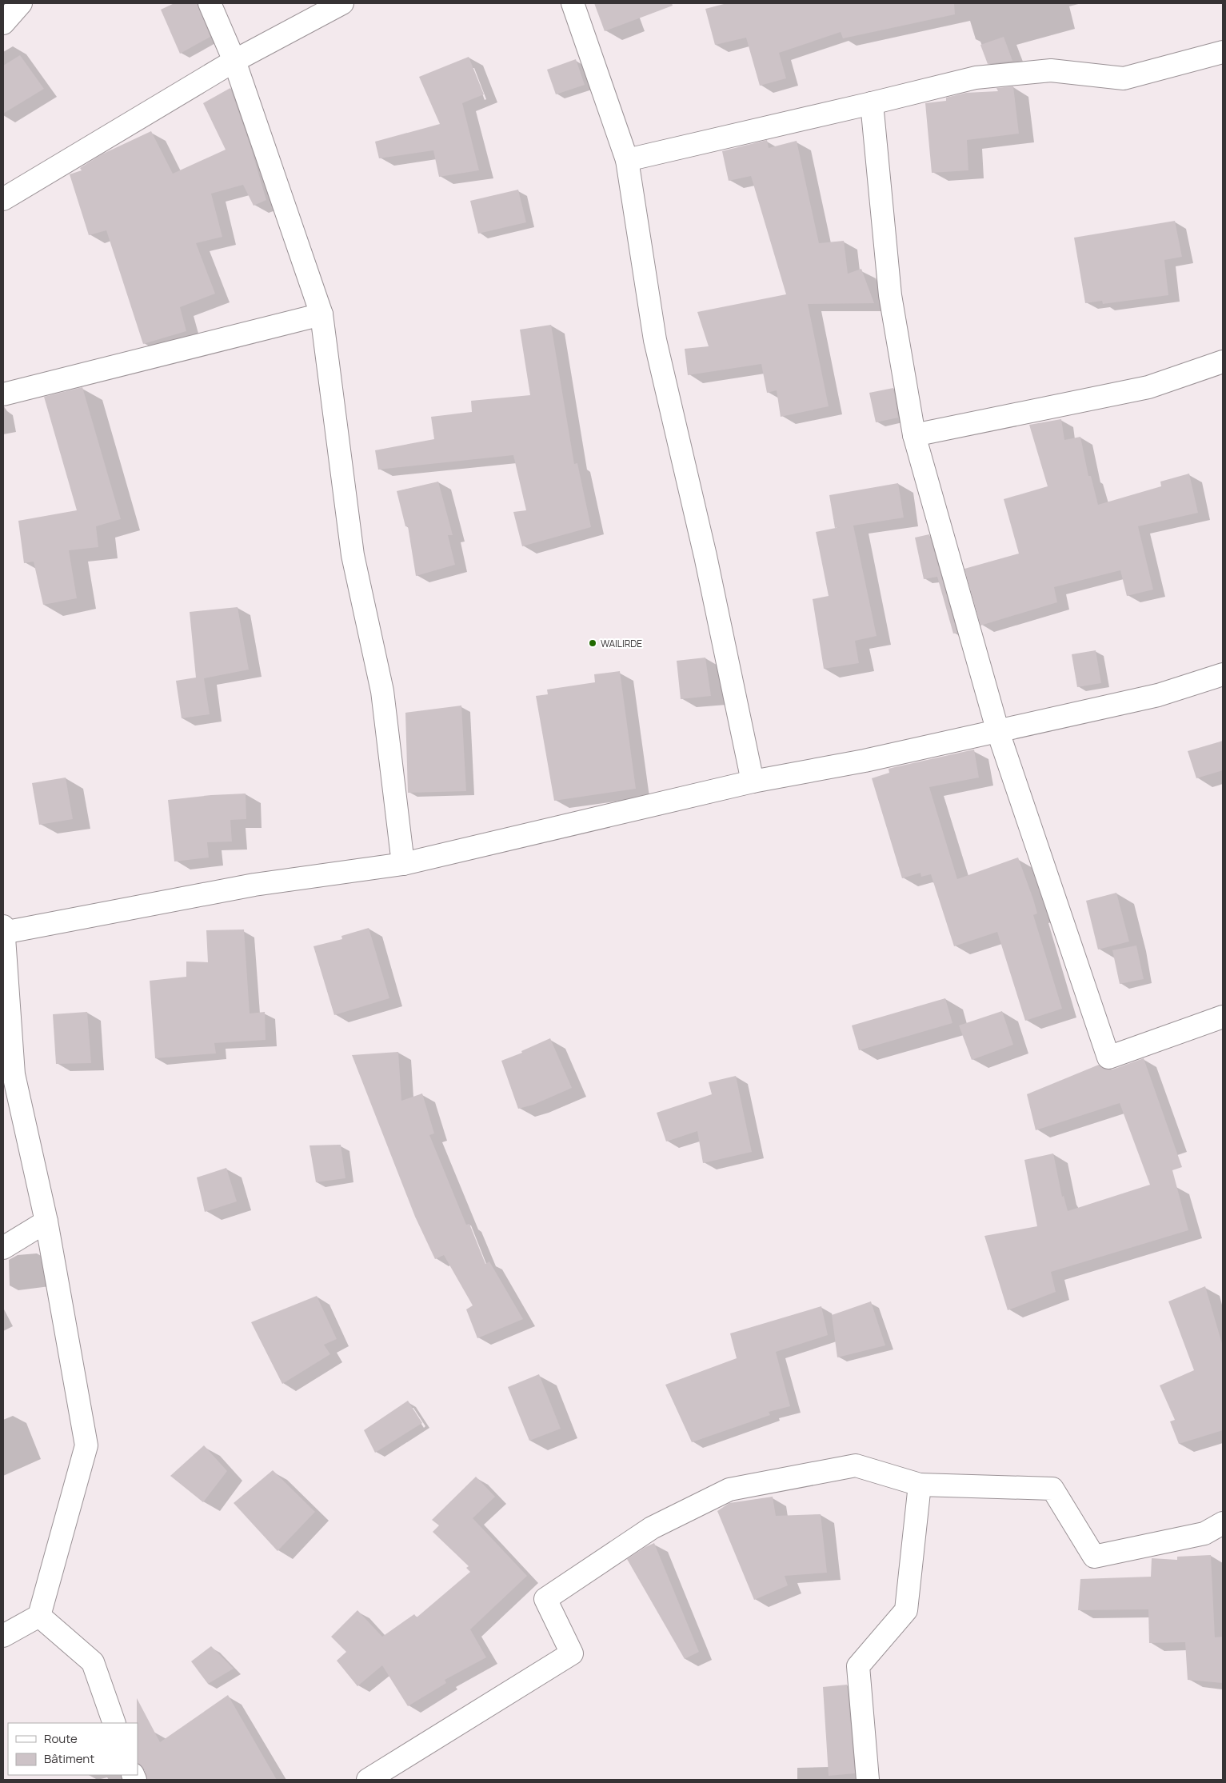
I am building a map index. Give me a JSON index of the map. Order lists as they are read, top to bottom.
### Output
{
  "places": ["WAILIRDE"],
  "legend": ["Route", "Bâtiment"]
}
